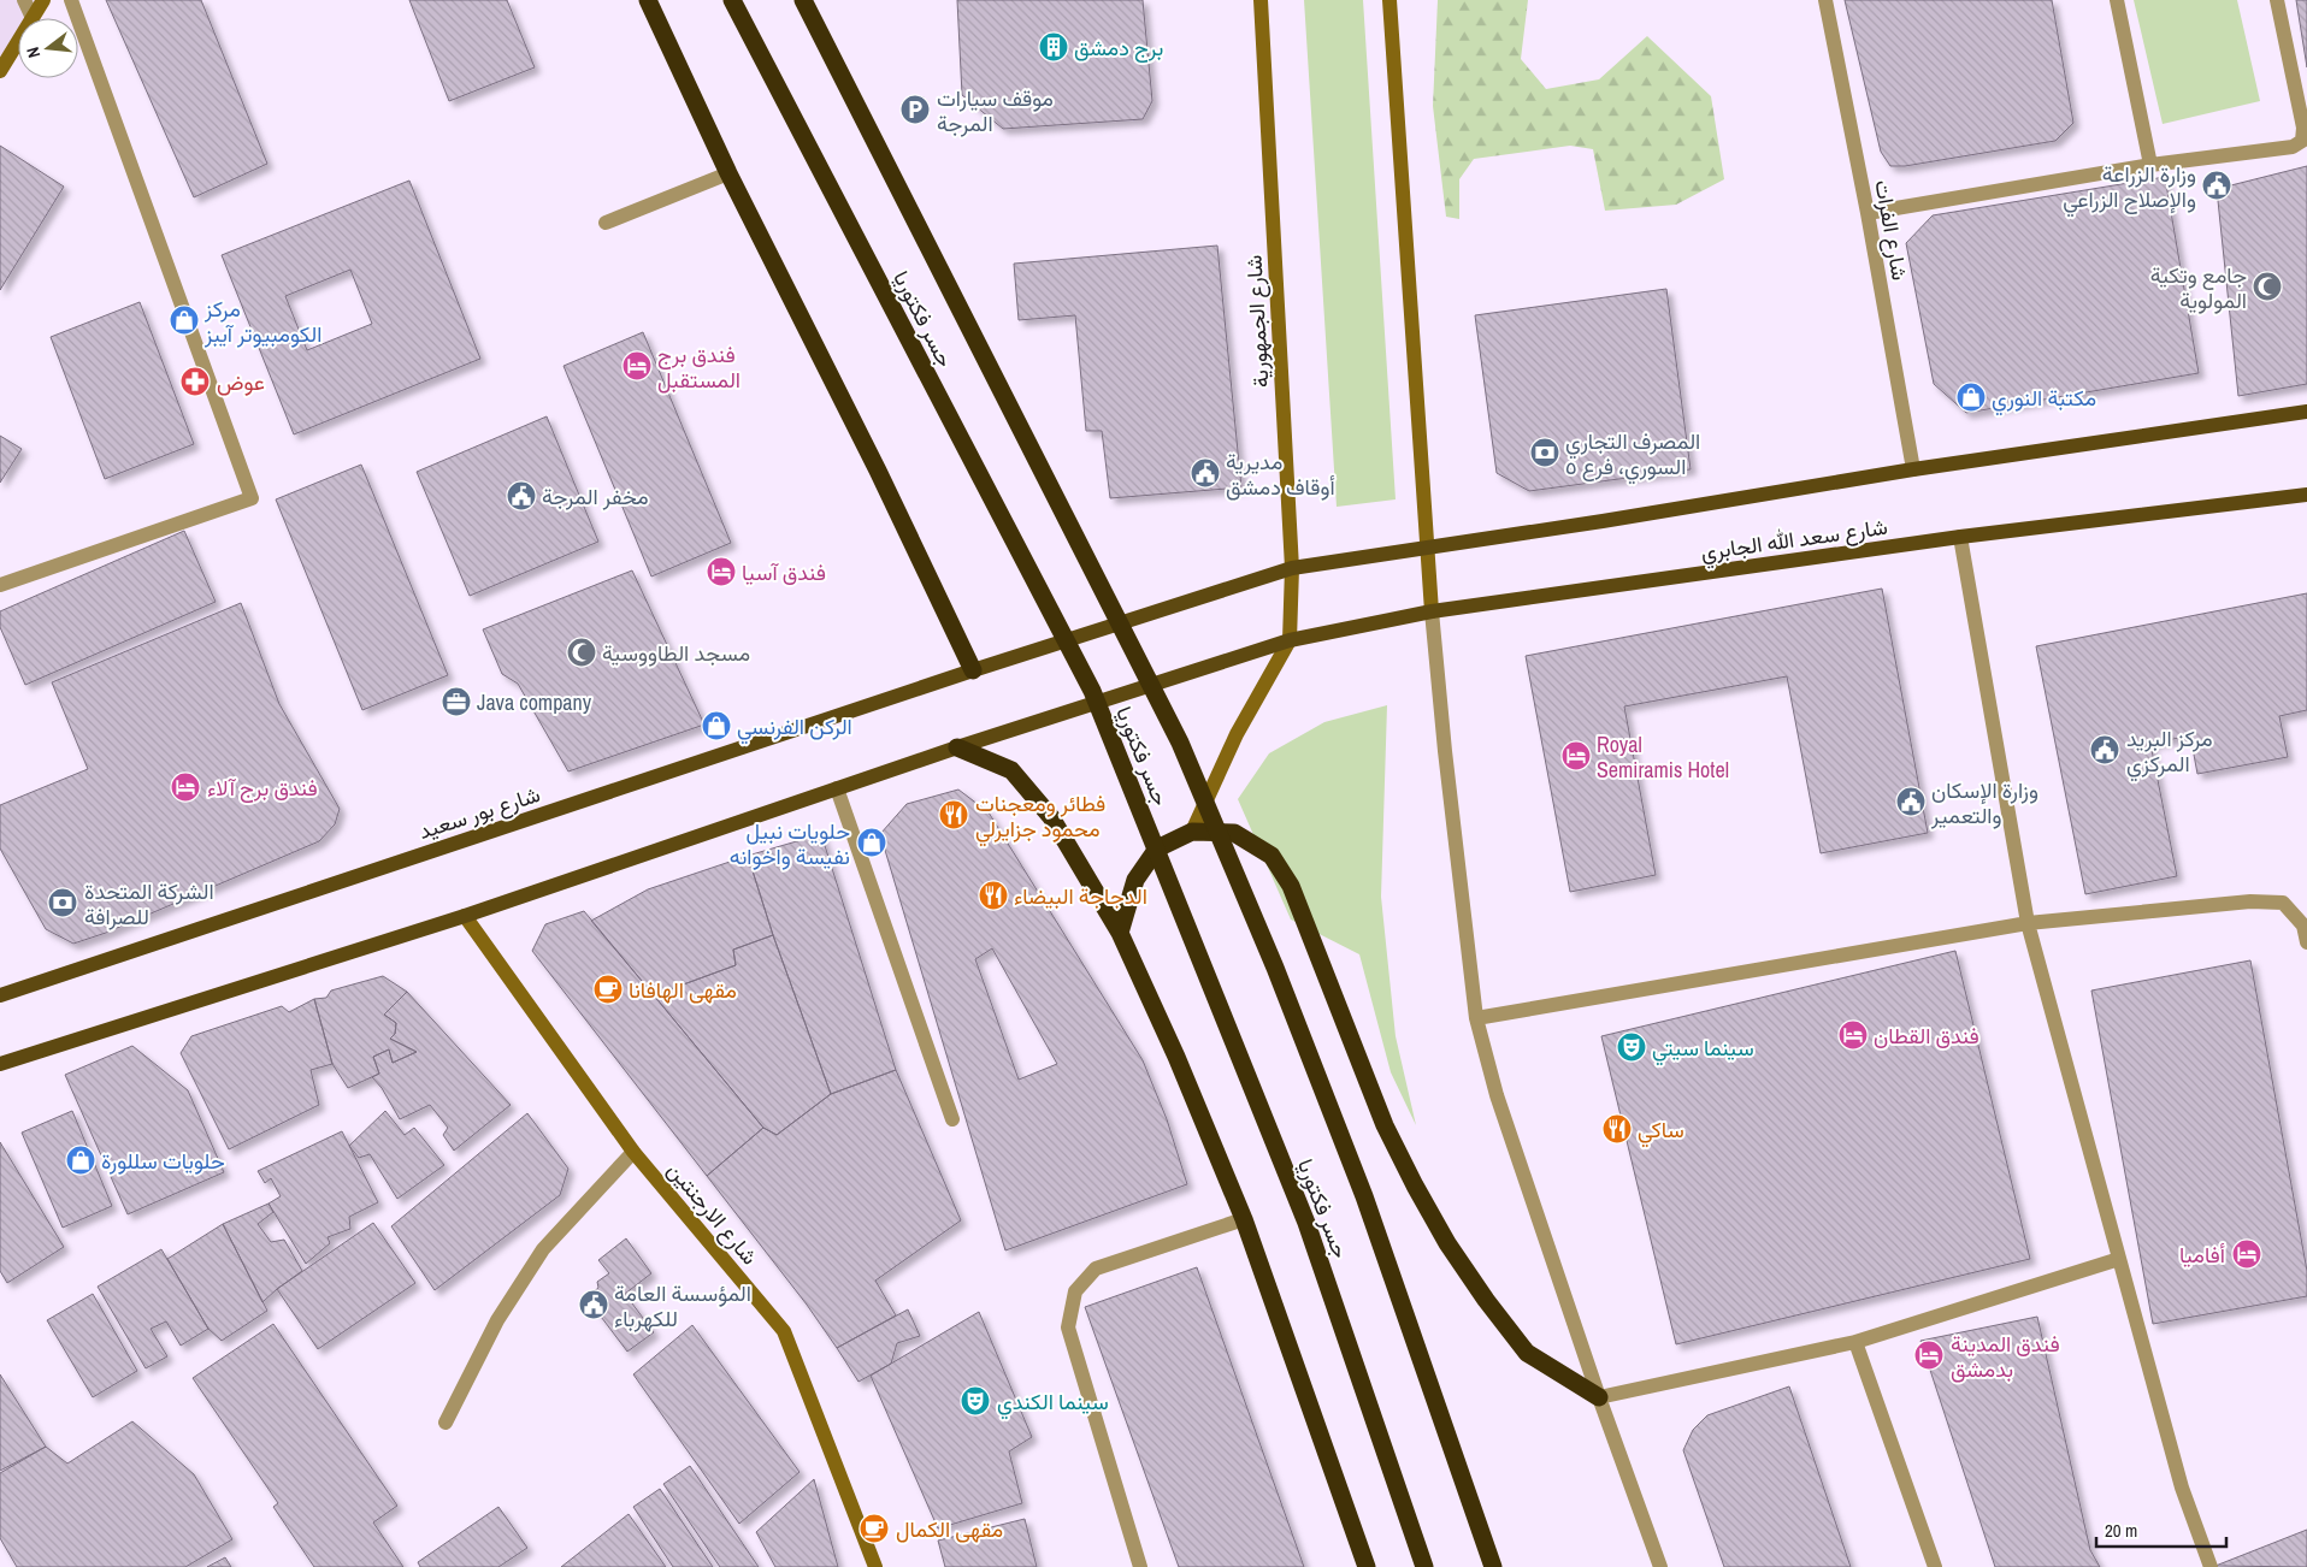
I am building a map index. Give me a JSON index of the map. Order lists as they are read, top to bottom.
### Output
{
  "streets": {
    "highway": ["جسر فكتوريا"],
    "main road": [
      "شارع الجمهورية",
      "شارع سعد الله الجابري",
      "شارع بور سعيد",
      "شارع الارجنتين"
    ],
    "street": ["شارع الفرات"]
  },
  "crossings": [
    ["شارع الجمهورية", "شارع سعد الله الجابري"],
    ["شارع الجمهورية", "شارع بور سعيد"]
  ],
  "places": {
    "building": ["برج دمشق"],
    "parking": ["موقف سيارات المرجة"],
    "public building": [
      "وزارة الزراعة والإصلاح الزراعي",
      "مديرية أوقاف دمشق",
      "مخفر المرجة",
      "مركز البريد المركزي",
      "وزارة الإسكان والتعمير",
      "المؤسسة العامة للكهرباء"
    ],
    "mosque": ["جامع وتكية المولوية", "مسجد الطاووسية"],
    "shop": [
      "مركز الكومبيوتر آيبز",
      "مكتبة النوري",
      "الركن الفرنسي",
      "حلويات نبيل نفيسة واخوانه",
      "حلويات سللورة"
    ],
    "hotel": [
      "فندق برج المستقبل",
      "فندق آسيا",
      "Royal Semiramis Hotel",
      "فندق برج آلاء",
      "فندق القطان",
      "أفاميا",
      "فندق المدينة بدمشق"
    ],
    "pharmacy": ["عوض"],
    "bank": ["المصرف التجاري السوري، فرع ٥", "الشركة المتحدة للصرافة"],
    "office": ["Java company"],
    "restaurant": ["فطائر ومعجنات محمود جزايرلي", "الدجاجة البيضاء", "ساكي"],
    "cafe": ["مقهى الهافانا", "مقهى الكمال"],
    "theatre": ["سينما سيتي", "سينما الكندي"]
  },
  "scale_bar": "20 m",
  "north": "left"
}
